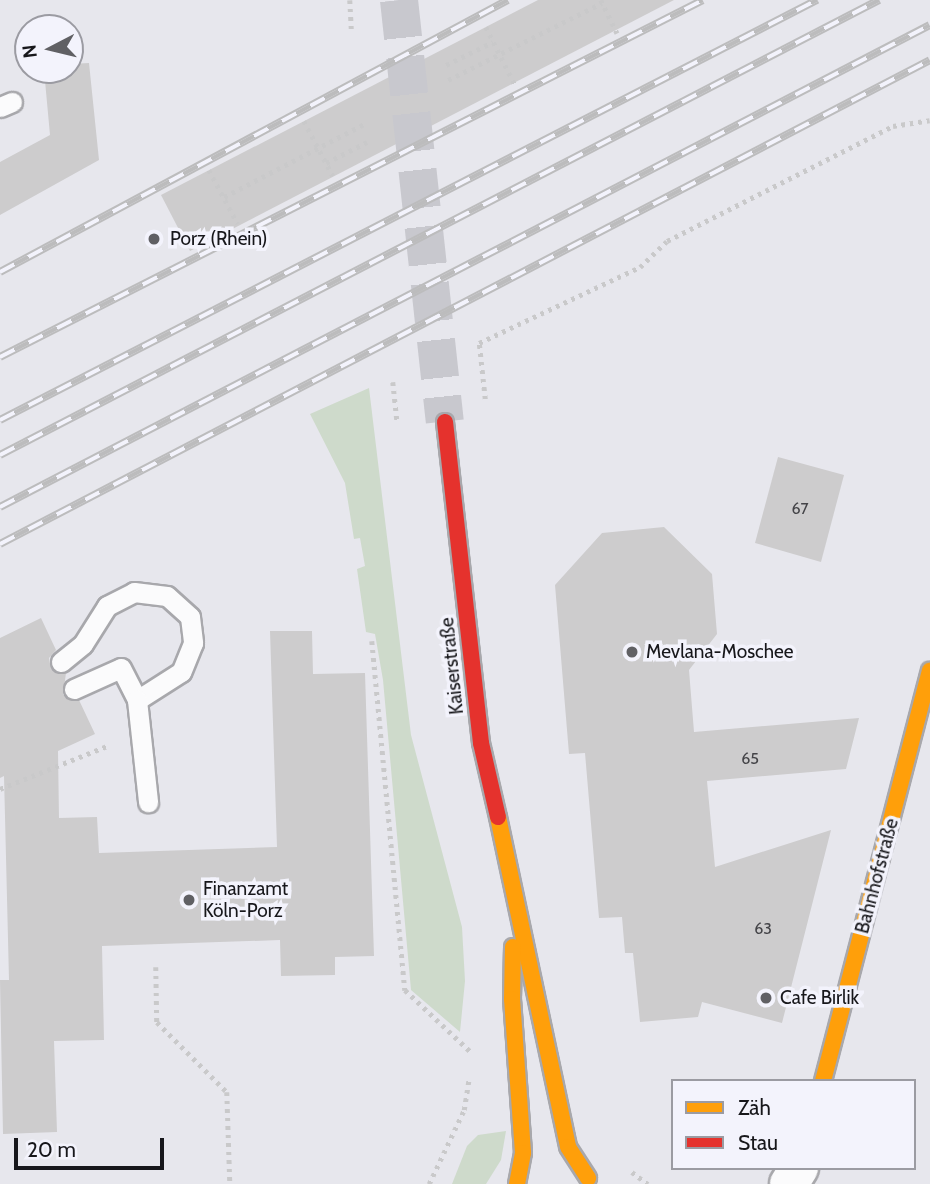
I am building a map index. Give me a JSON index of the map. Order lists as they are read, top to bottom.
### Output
{
  "streets": {
    "main road": ["Kaiserstraße", "Bahnhofstraße"]
  },
  "places": [
    "Porz (Rhein)",
    "Mevlana-Moschee",
    "Finanzamt Köln-Porz",
    "Cafe Birlik"
  ],
  "house_numbers": ["67", "65", "63"],
  "legend": ["Zäh", "Stau"],
  "scale_bar": "20 m",
  "north": "left"
}
